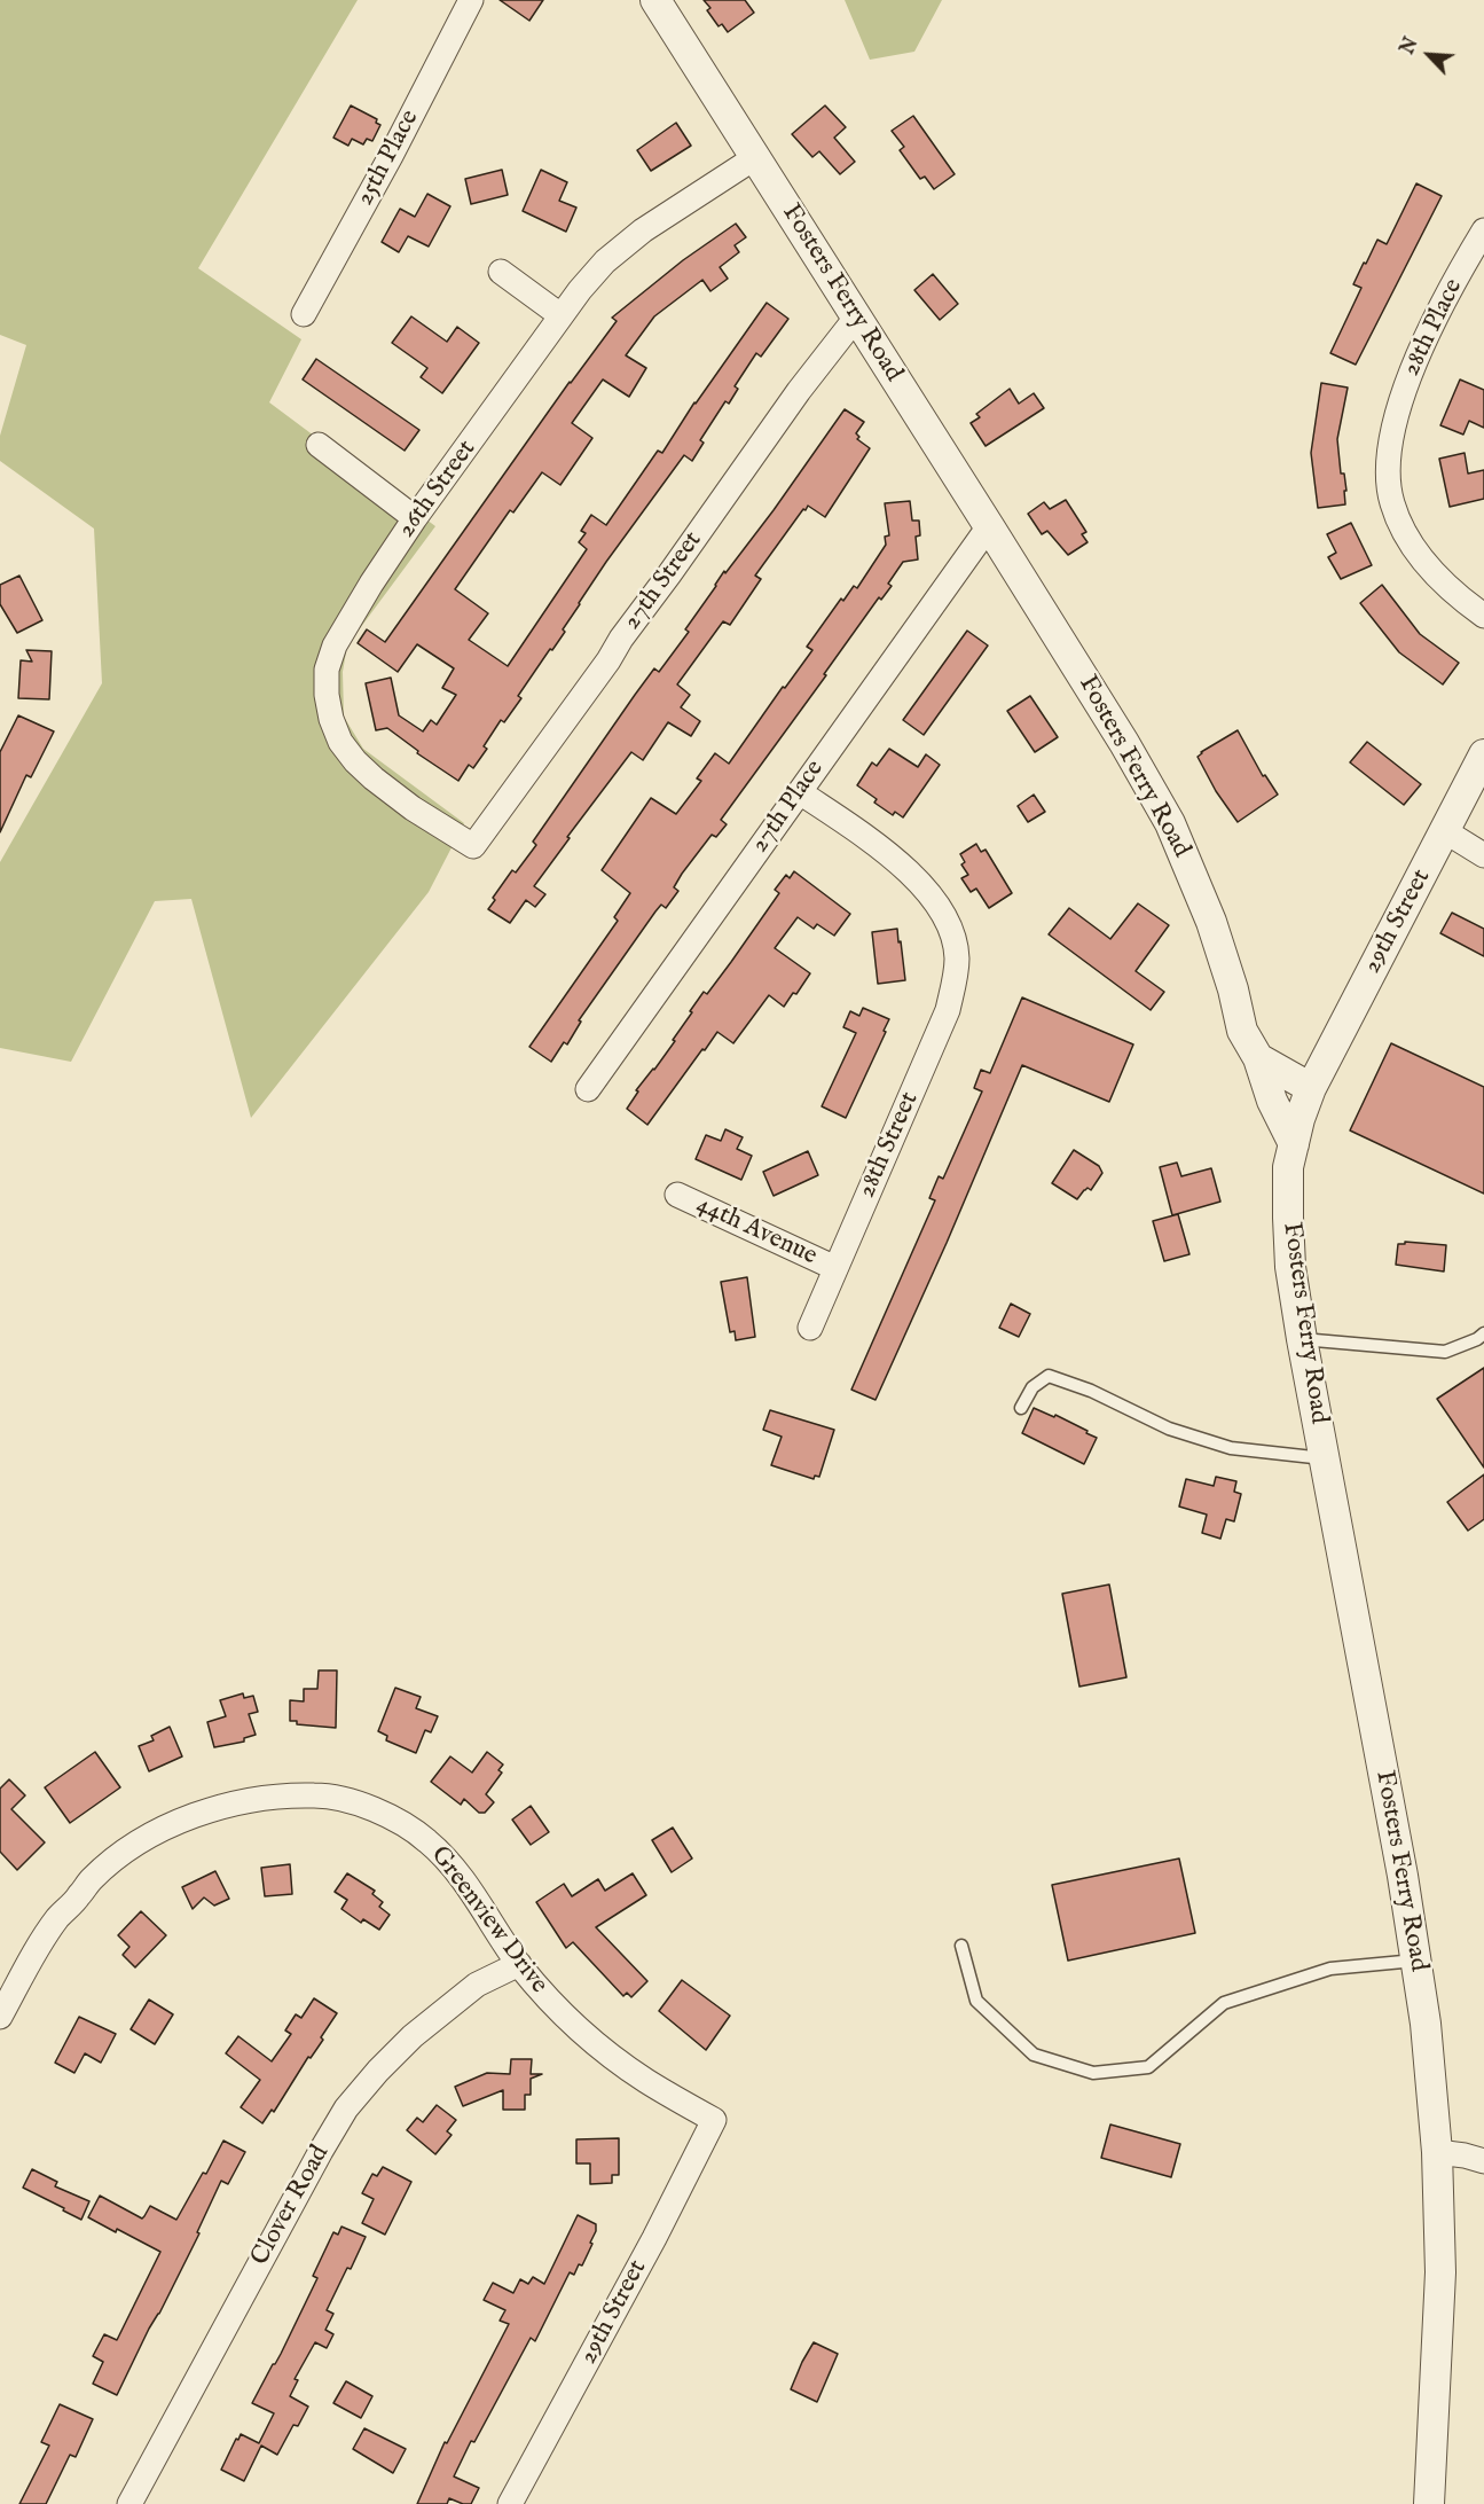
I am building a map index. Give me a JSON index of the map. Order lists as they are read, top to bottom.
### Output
{
  "streets": {
    "street": [
      "25th Place",
      "Fosters Ferry Road",
      "28th Place",
      "26th Street",
      "27th Street",
      "27th Place",
      "29th Street",
      "28th Street",
      "44th Avenue",
      "Greenview Drive",
      "Clover Road"
    ]
  },
  "crossings": [
    ["Fosters Ferry Road", "26th Street"],
    ["Fosters Ferry Road", "27th Street"],
    ["Fosters Ferry Road", "27th Place"],
    ["Fosters Ferry Road", "29th Street"],
    ["26th Street", "27th Street"],
    ["27th Place", "28th Street"],
    ["29th Street", "Greenview Drive"],
    ["28th Street", "44th Avenue"],
    ["Greenview Drive", "Clover Road"]
  ],
  "north": "top left"
}
